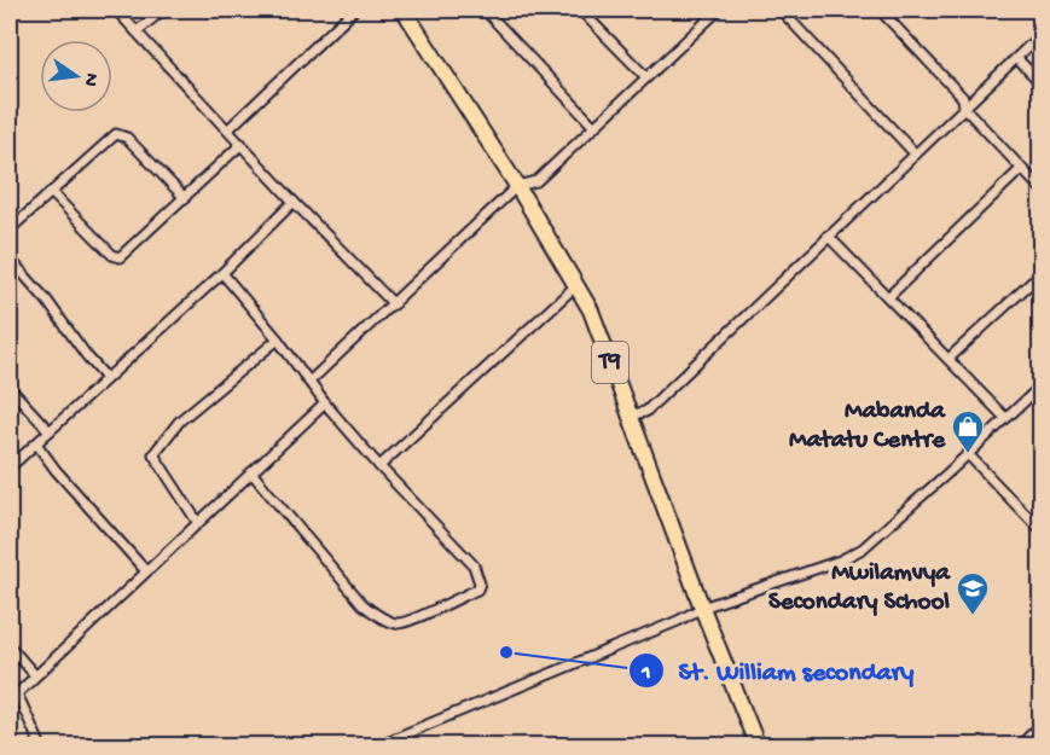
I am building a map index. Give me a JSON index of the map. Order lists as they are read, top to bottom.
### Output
{
  "streets": {
    "highway": ["T9"]
  },
  "places": {
    "shop": ["Mabanda Matatu Centre"],
    "school or university": ["Mwilamvya Secondary School"],
    "other": ["St. William secondary"]
  },
  "north": "right"
}
